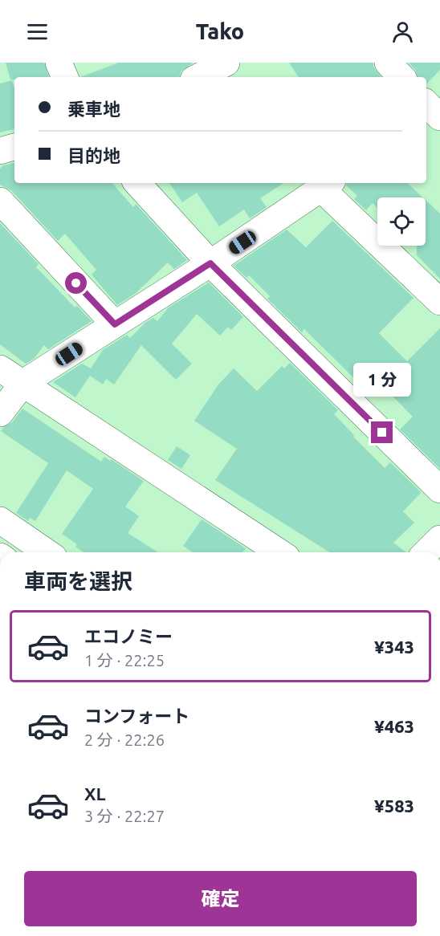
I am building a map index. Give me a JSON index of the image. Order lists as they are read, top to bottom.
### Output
{
  "page": {
    "header": "Tako",
    "banner": ["乗車地", "目的地"],
    "bubble": "1 分",
    "heading": "車両を選択",
    "list": [
      {
        "name": "エコノミー",
        "note": "1 分 · 22:25",
        "value": "¥343"
      },
      {
        "name": "コンフォート",
        "note": "2 分 · 22:26",
        "value": "¥463"
      },
      {
        "name": "XL",
        "note": "3 分 · 22:27",
        "value": "¥583"
      }
    ],
    "buttons": "確定"
  }
}
